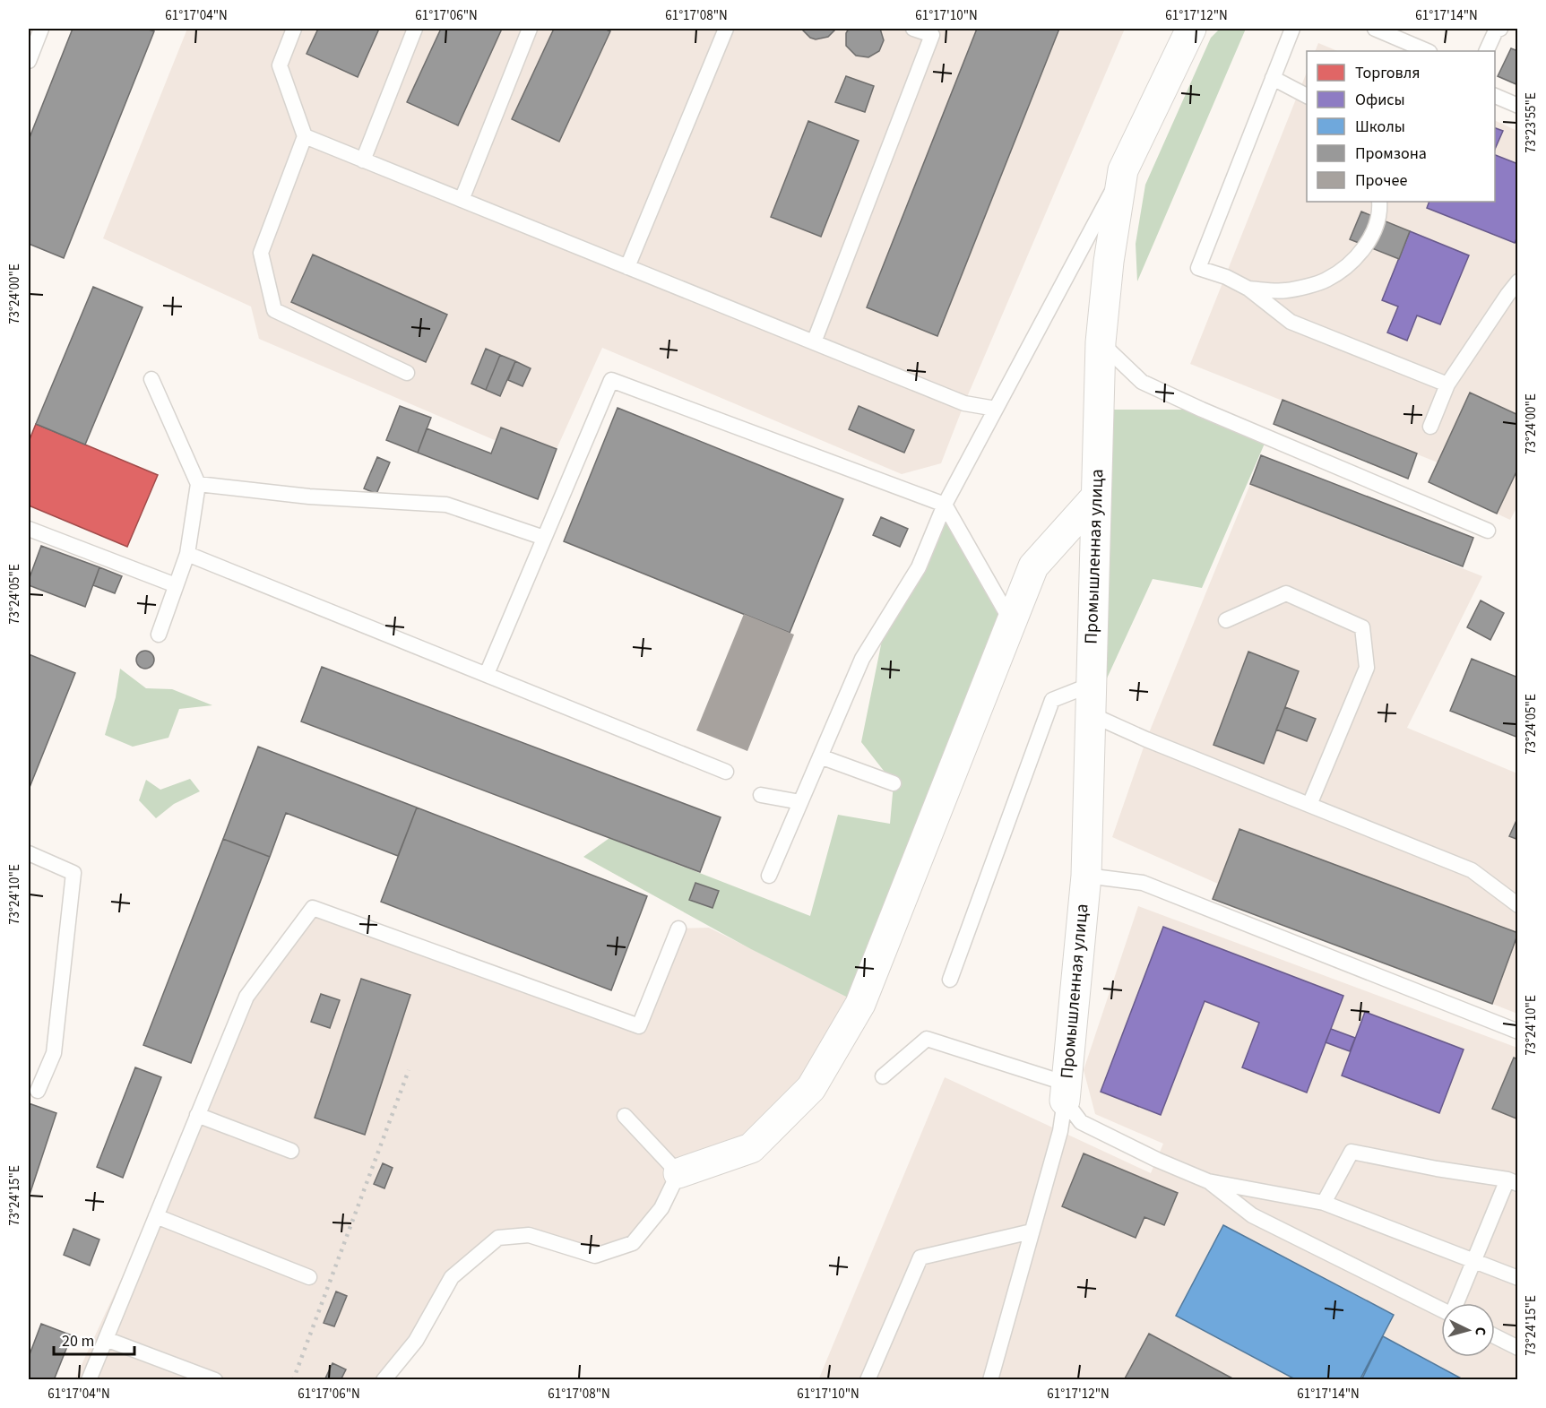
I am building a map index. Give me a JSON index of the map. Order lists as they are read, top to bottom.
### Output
{
  "streets": {
    "street": ["Промышленная улица"]
  },
  "legend": [
    "Торговля",
    "Офисы",
    "Школы",
    "Промзона",
    "Прочее"
  ],
  "scale_bar": "20 m",
  "north": "right",
  "coordinates": [
    "61°17'04\"N",
    "61°17'06\"N",
    "61°17'08\"N",
    "61°17'10\"N",
    "61°17'12\"N",
    "61°17'14\"N",
    "73°23'55\"E",
    "73°24'00\"E",
    "73°24'05\"E",
    "73°24'10\"E",
    "73°24'15\"E"
  ]
}
